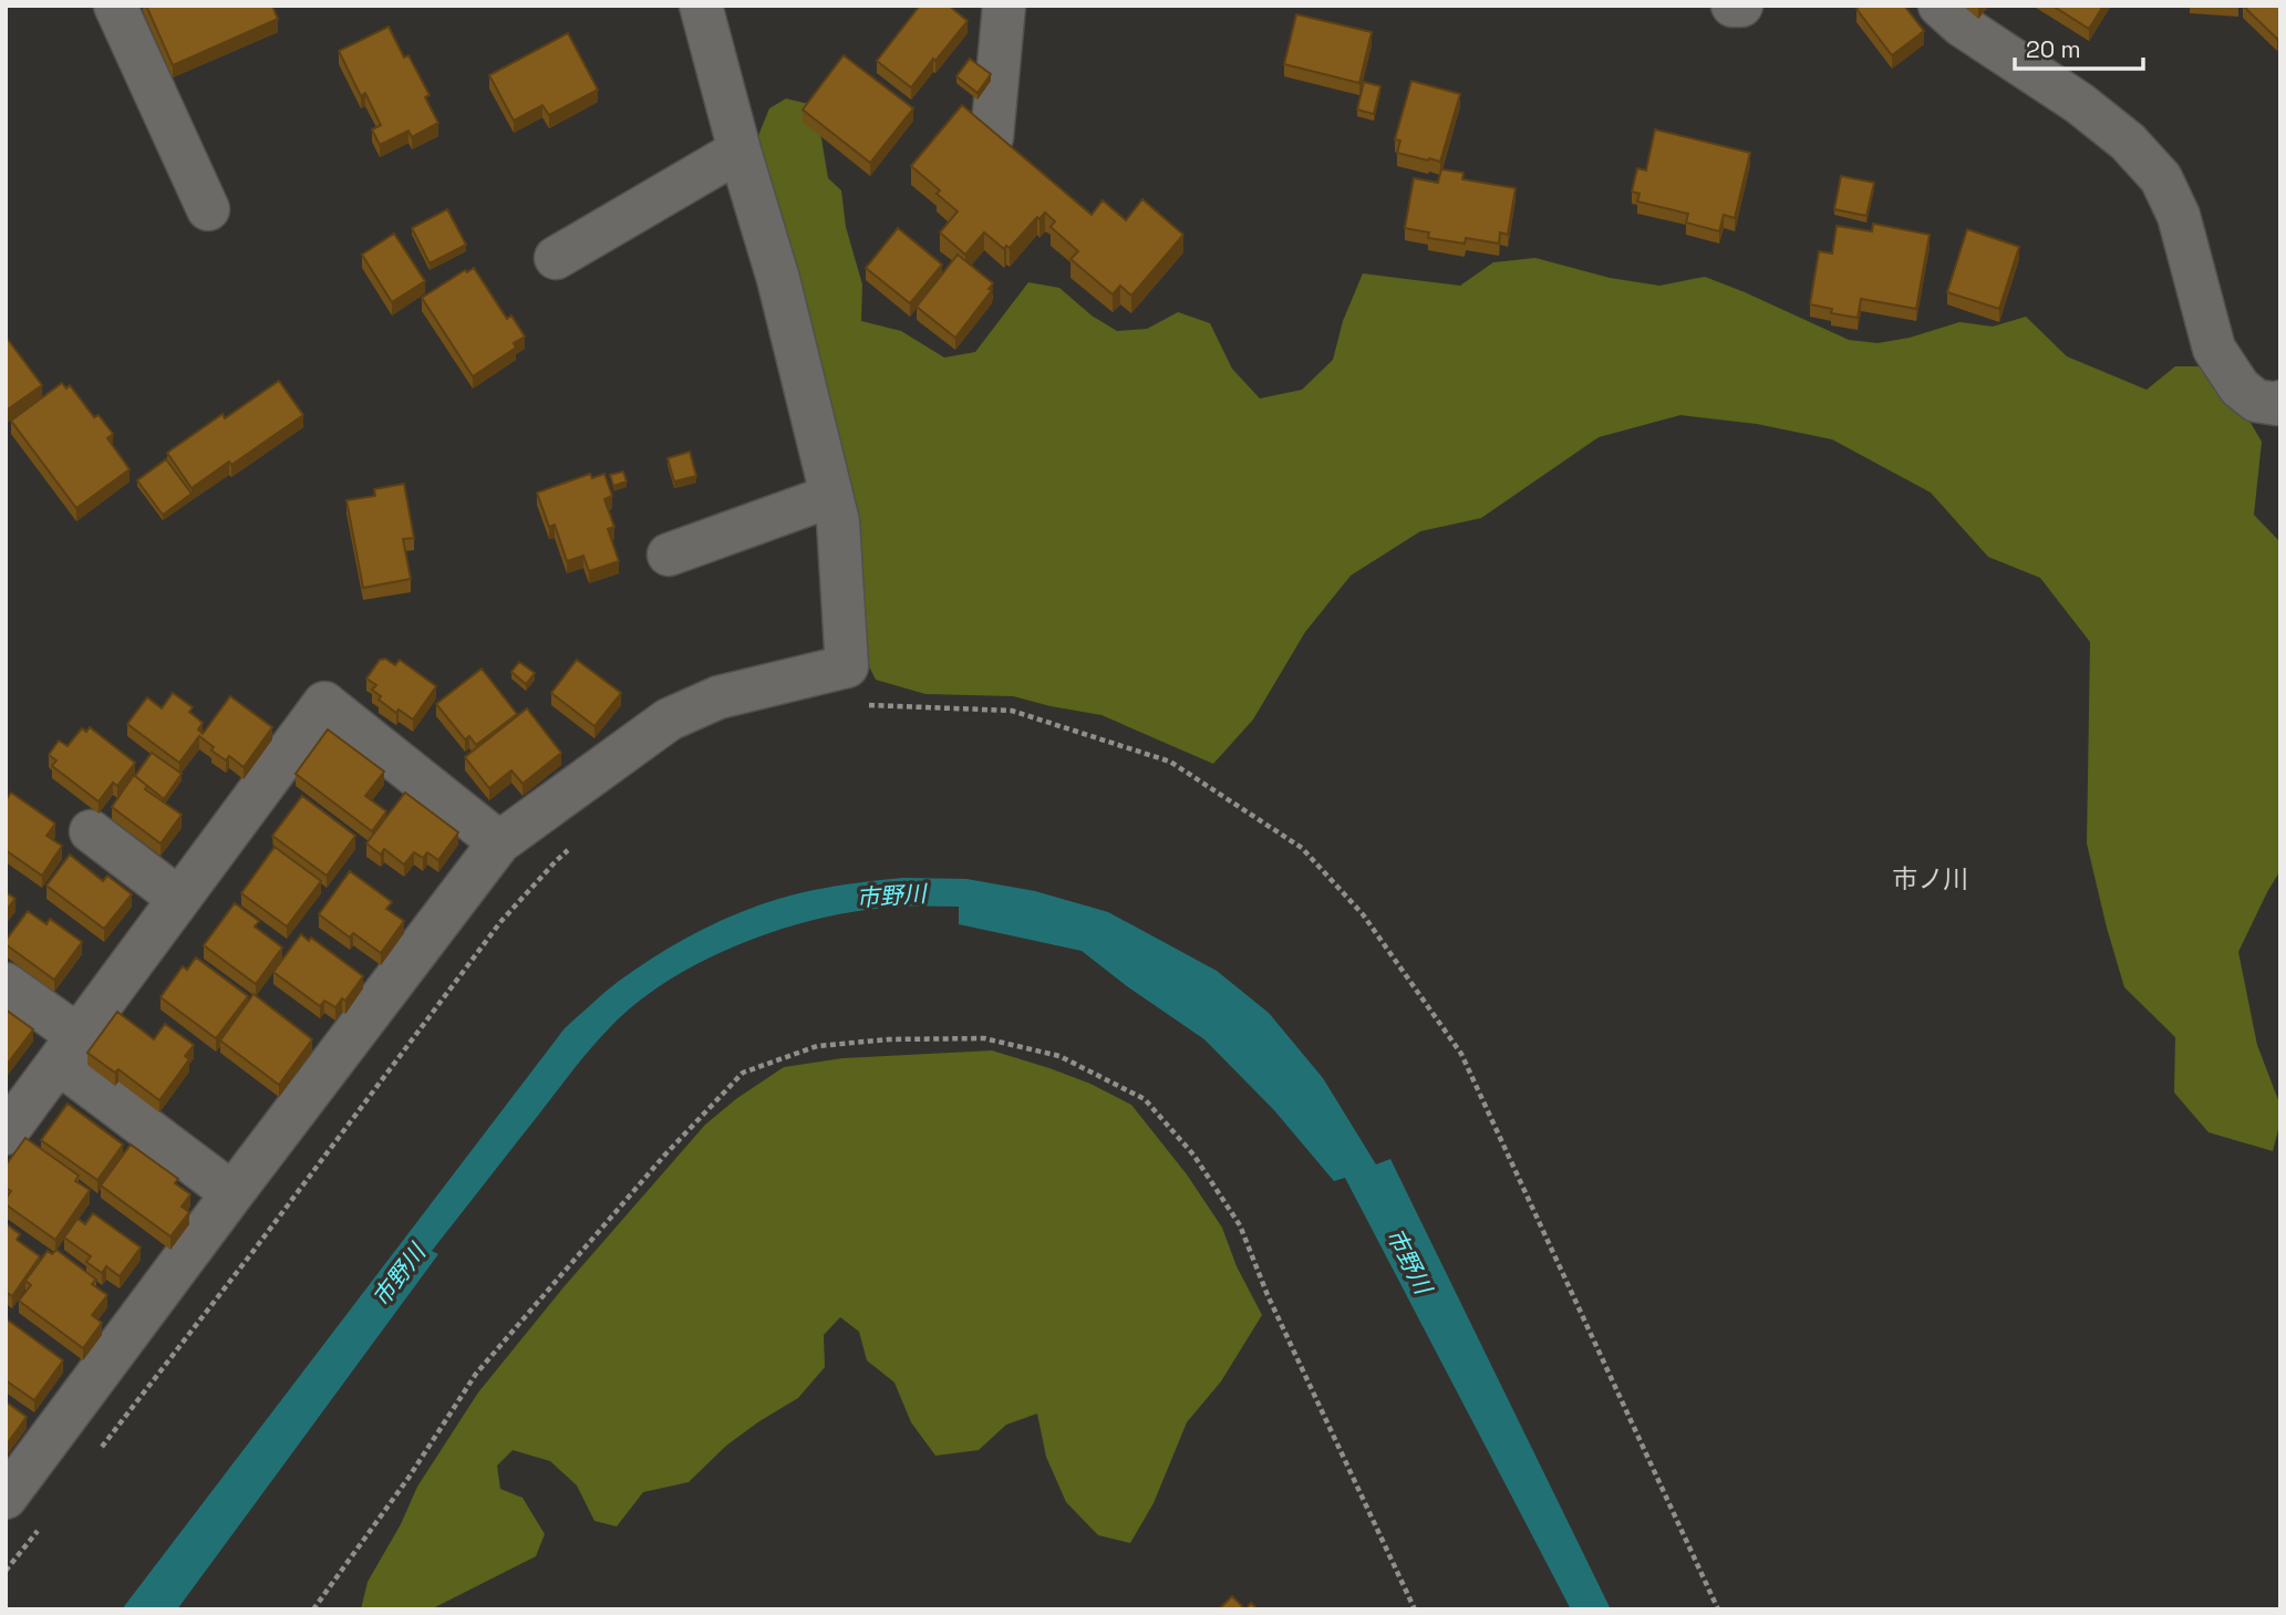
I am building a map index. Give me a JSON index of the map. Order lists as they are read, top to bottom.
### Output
{
  "districts": ["市ノ川"],
  "water": ["市野川"],
  "scale_bar": "20 m"
}
